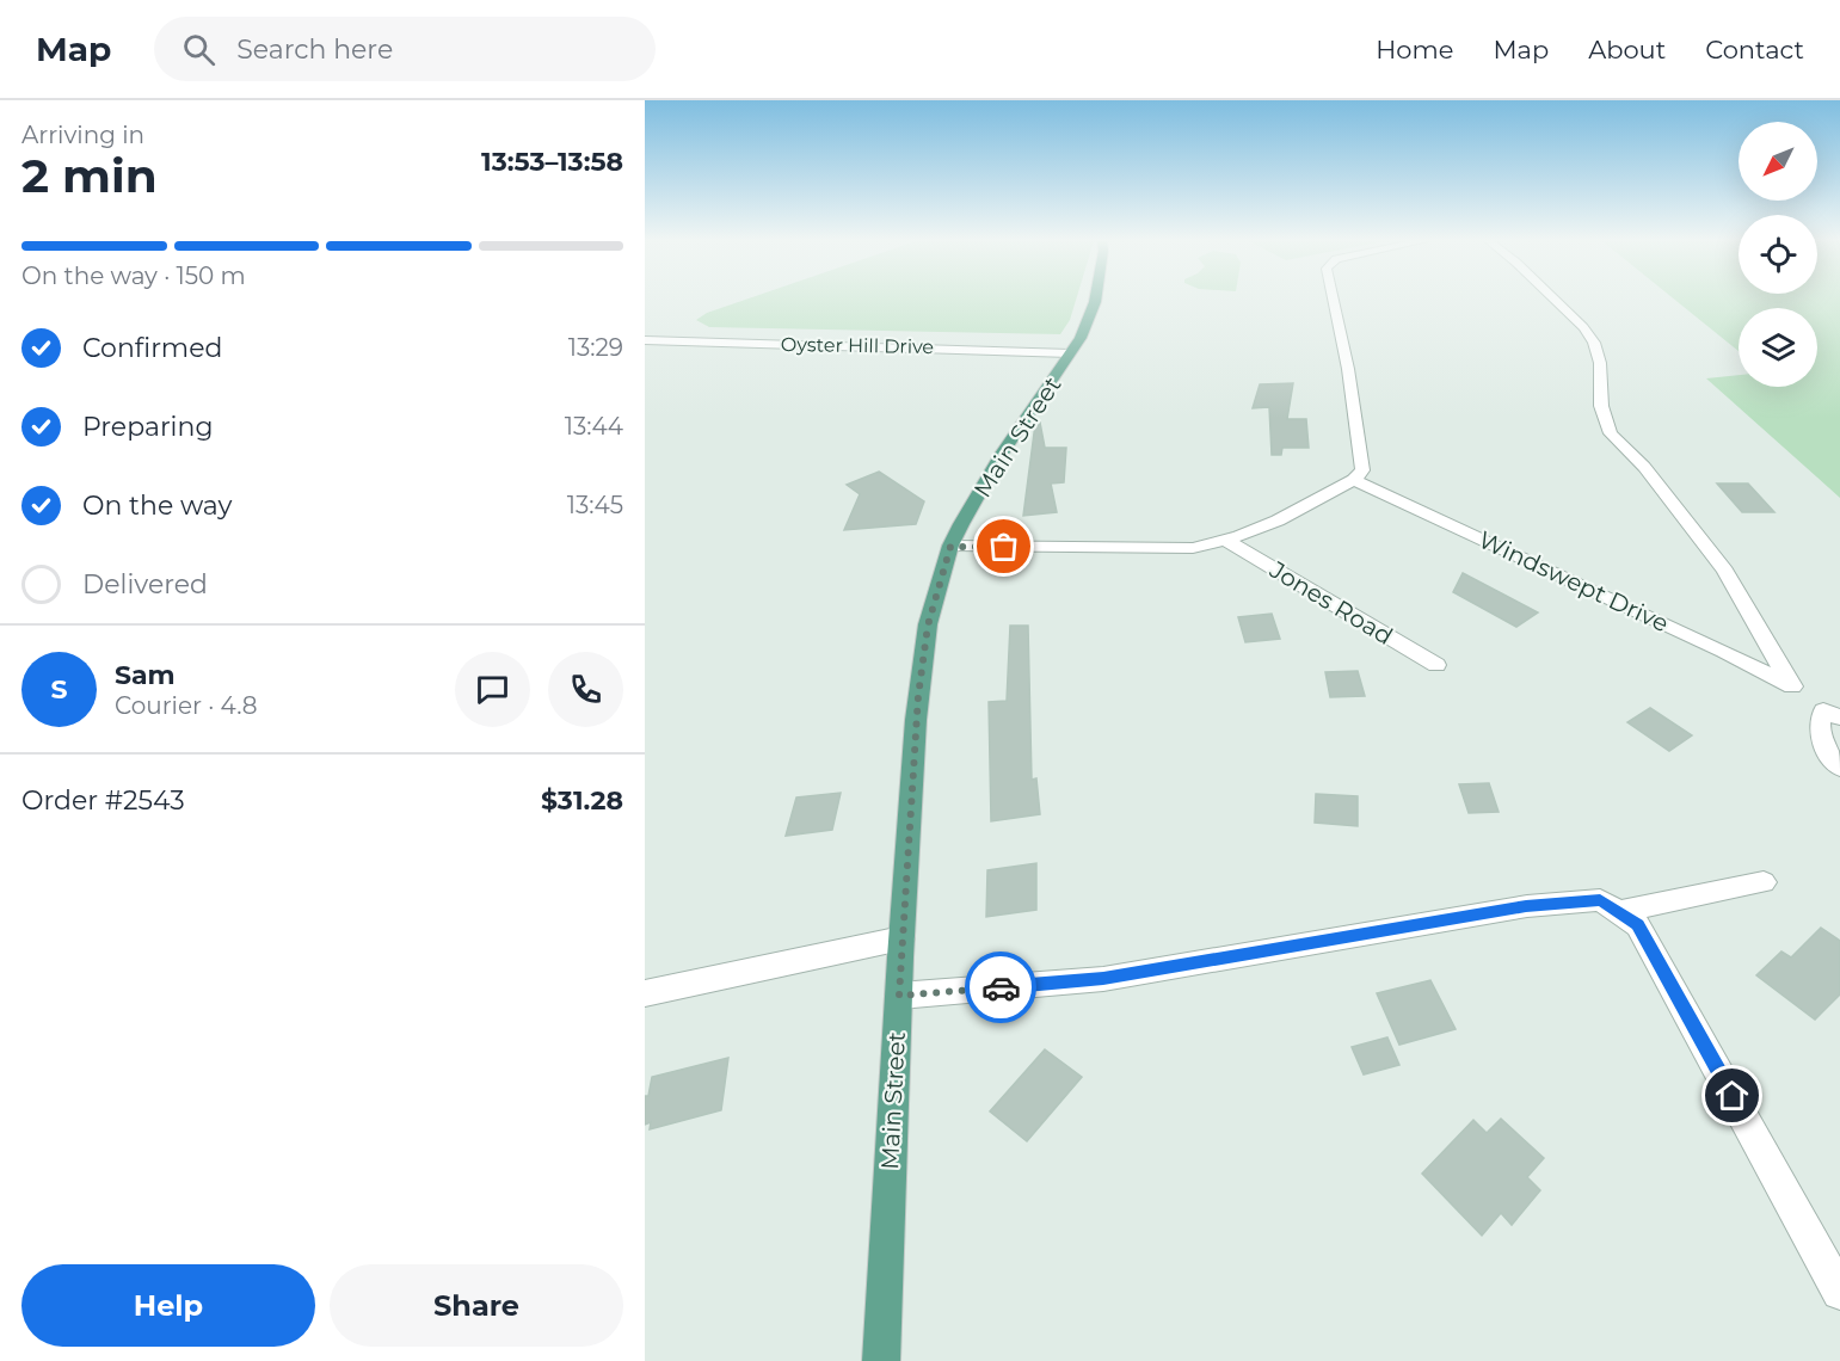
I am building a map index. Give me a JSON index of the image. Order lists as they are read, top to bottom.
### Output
{
  "streets": {
    "main road": ["Main Street"],
    "street": ["Oyster Hill Drive", "Windswept Drive", "Jones Road"]
  },
  "crossings": [
    ["Oyster Hill Drive", "Main Street"]
  ],
  "north": "bottom left",
  "page": {
    "header": "Map",
    "search": "Search here",
    "nav": [
      "Home",
      "Map",
      "About",
      "Contact"
    ],
    "heading": ["2 min", "Arriving in", "13:53–13:58"],
    "panel": [
      "Sam",
      "Courier · 4.8",
      "Order #2543",
      "$31.28"
    ],
    "bar": "On the way · 150 m",
    "list": [
      ["Confirmed", "13:29"],
      ["Preparing", "13:44"],
      ["On the way", "13:45"],
      "Delivered"
    ],
    "round": "S",
    "buttons": ["Help", "Share"]
  }
}
